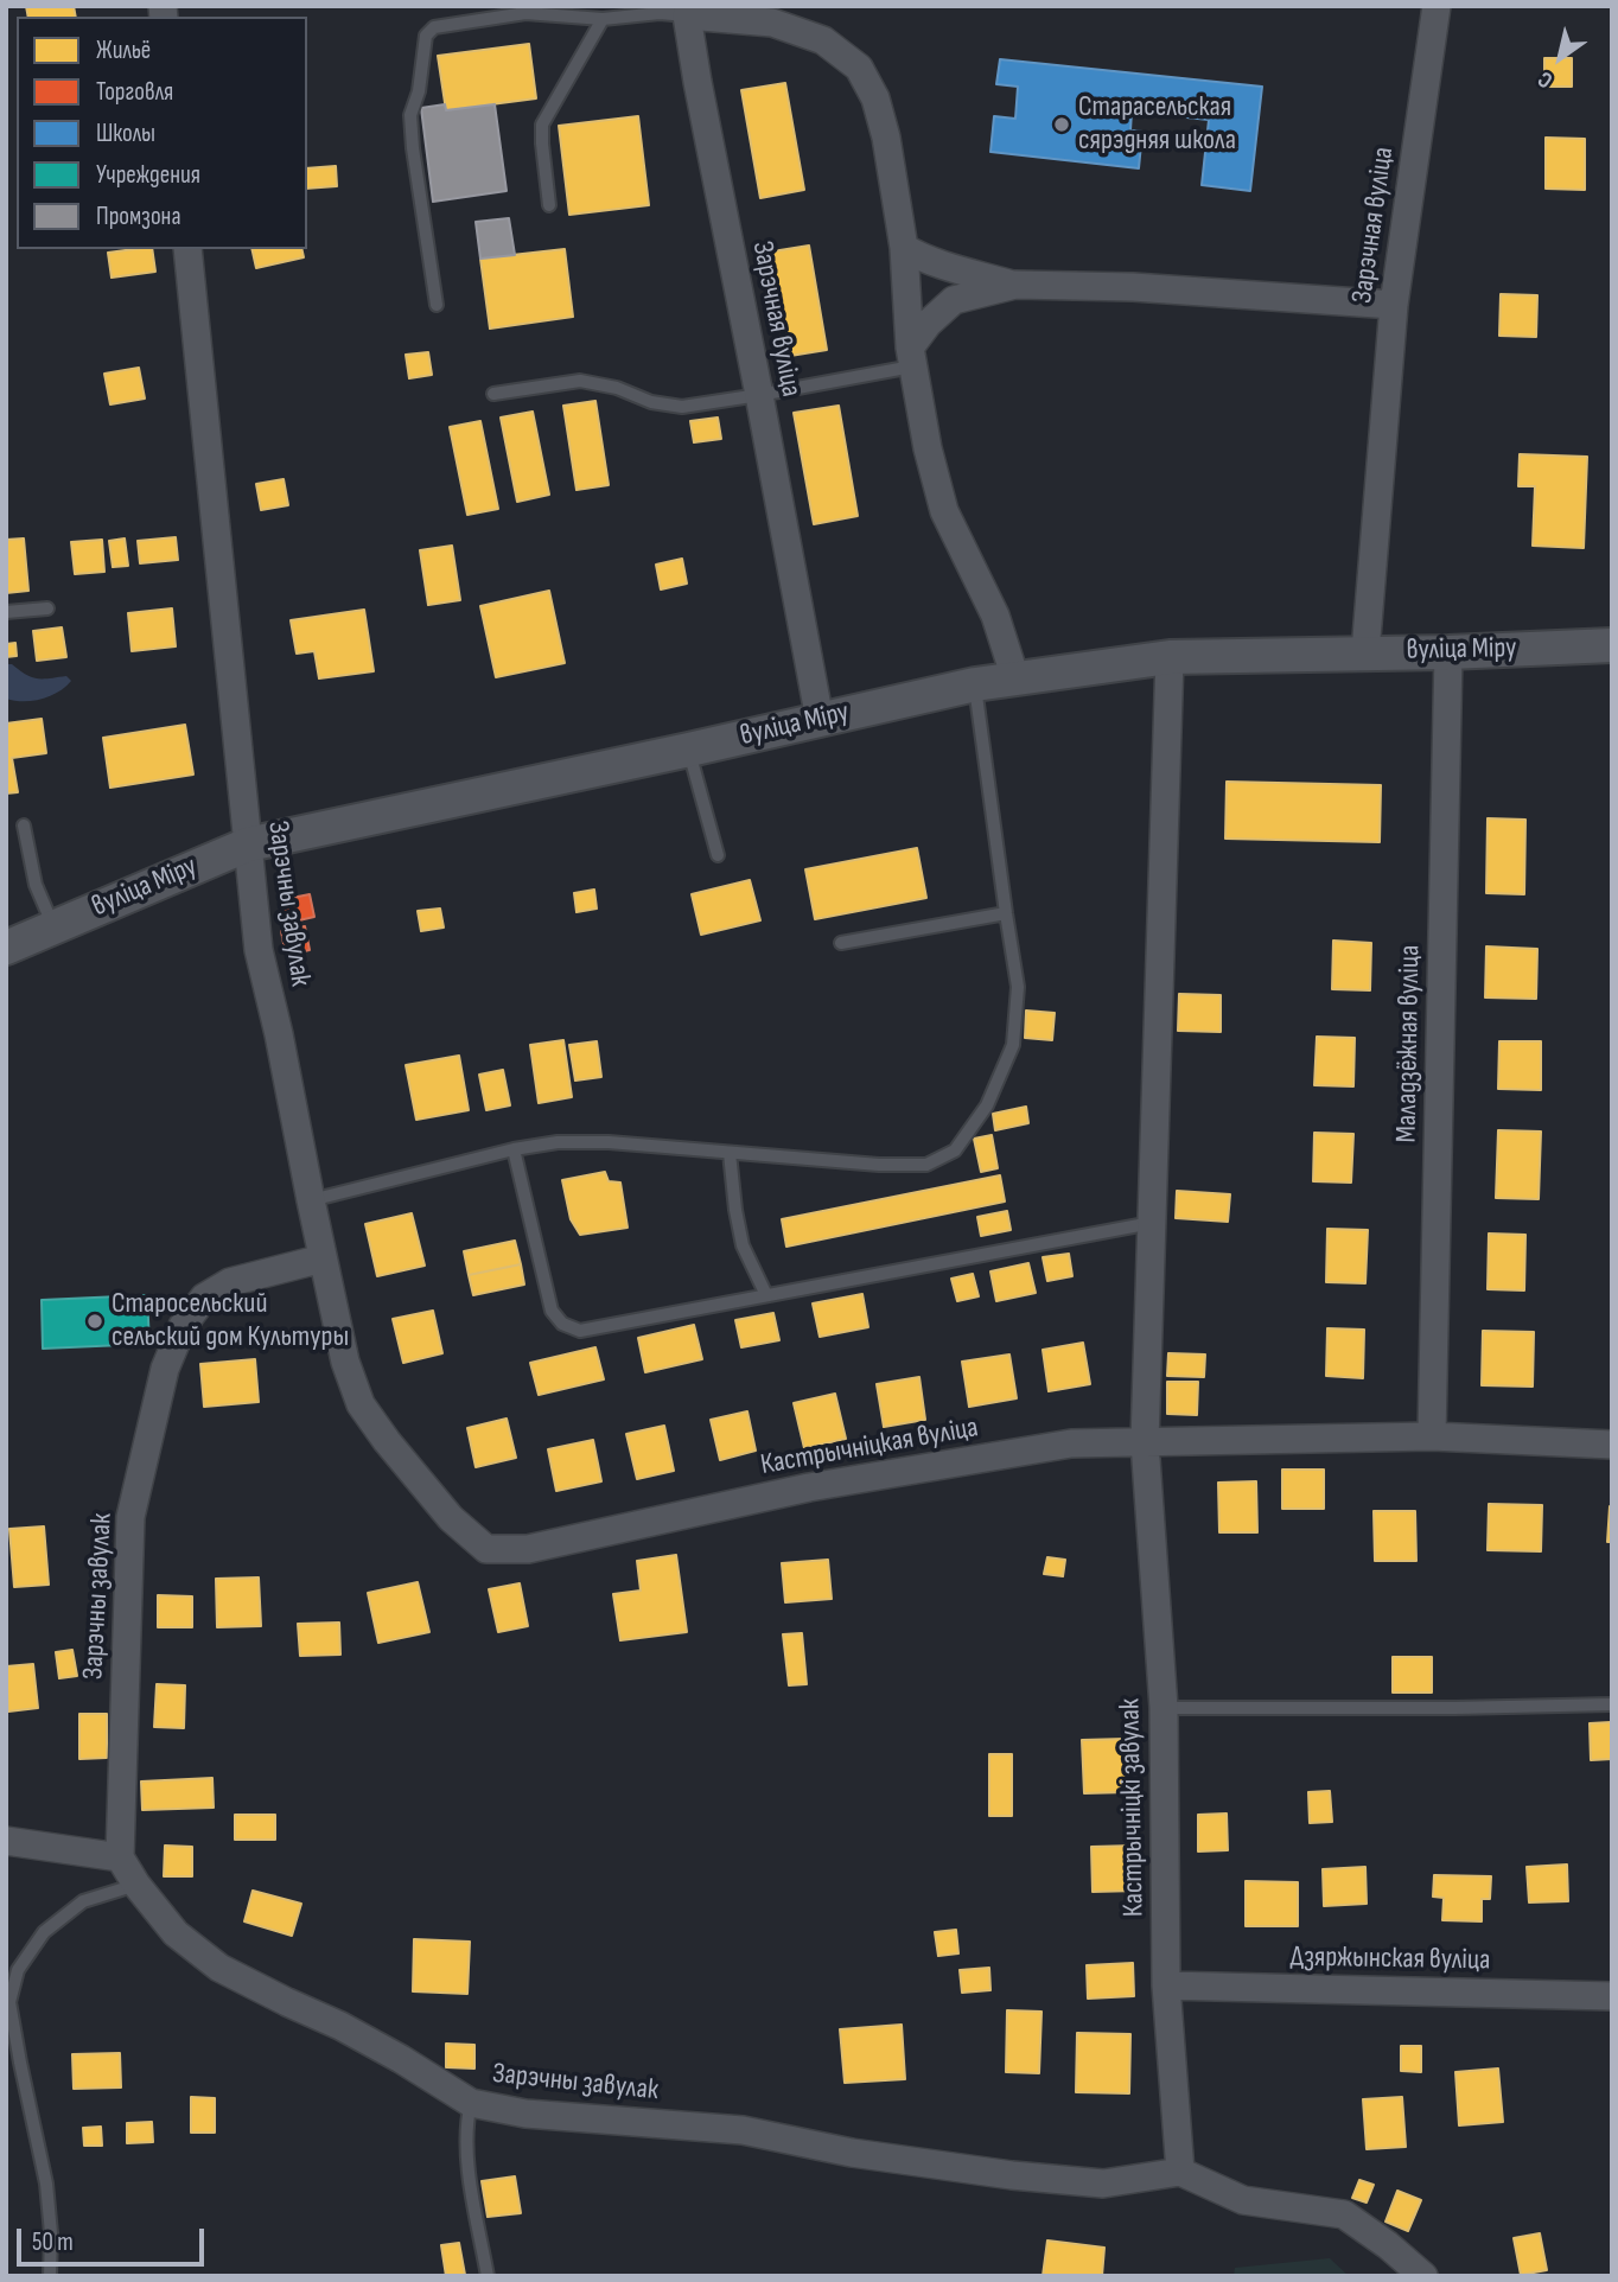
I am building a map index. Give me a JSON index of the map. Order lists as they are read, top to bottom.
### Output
{
  "streets": {
    "street": [
      "Зарэчная вуліца",
      "вуліца Міру",
      "Зарэчны завулак",
      "Маладзёжная вуліца",
      "Кастрычніцкая вуліца",
      "Кастрычніцкі завулак",
      "Дзяржынская вуліца"
    ]
  },
  "crossings": [
    ["Зарэчная вуліца", "вуліца Міру"],
    ["вуліца Міру", "Зарэчны завулак"],
    ["вуліца Міру", "Маладзёжная вуліца"],
    ["вуліца Міру", "Кастрычніцкі завулак"],
    ["Зарэчны завулак", "Кастрычніцкая вуліца"],
    ["Зарэчны завулак", "Кастрычніцкі завулак"],
    ["Маладзёжная вуліца", "Кастрычніцкая вуліца"],
    ["Кастрычніцкая вуліца", "Кастрычніцкі завулак"],
    ["Кастрычніцкі завулак", "Дзяржынская вуліца"]
  ],
  "places": ["Старасельская сярэдняя школа", "Старосельский сельский дом Культуры"],
  "legend": [
    "Жильё",
    "Торговля",
    "Школы",
    "Учреждения",
    "Промзона"
  ],
  "scale_bar": "50 m",
  "north": "bottom left"
}
